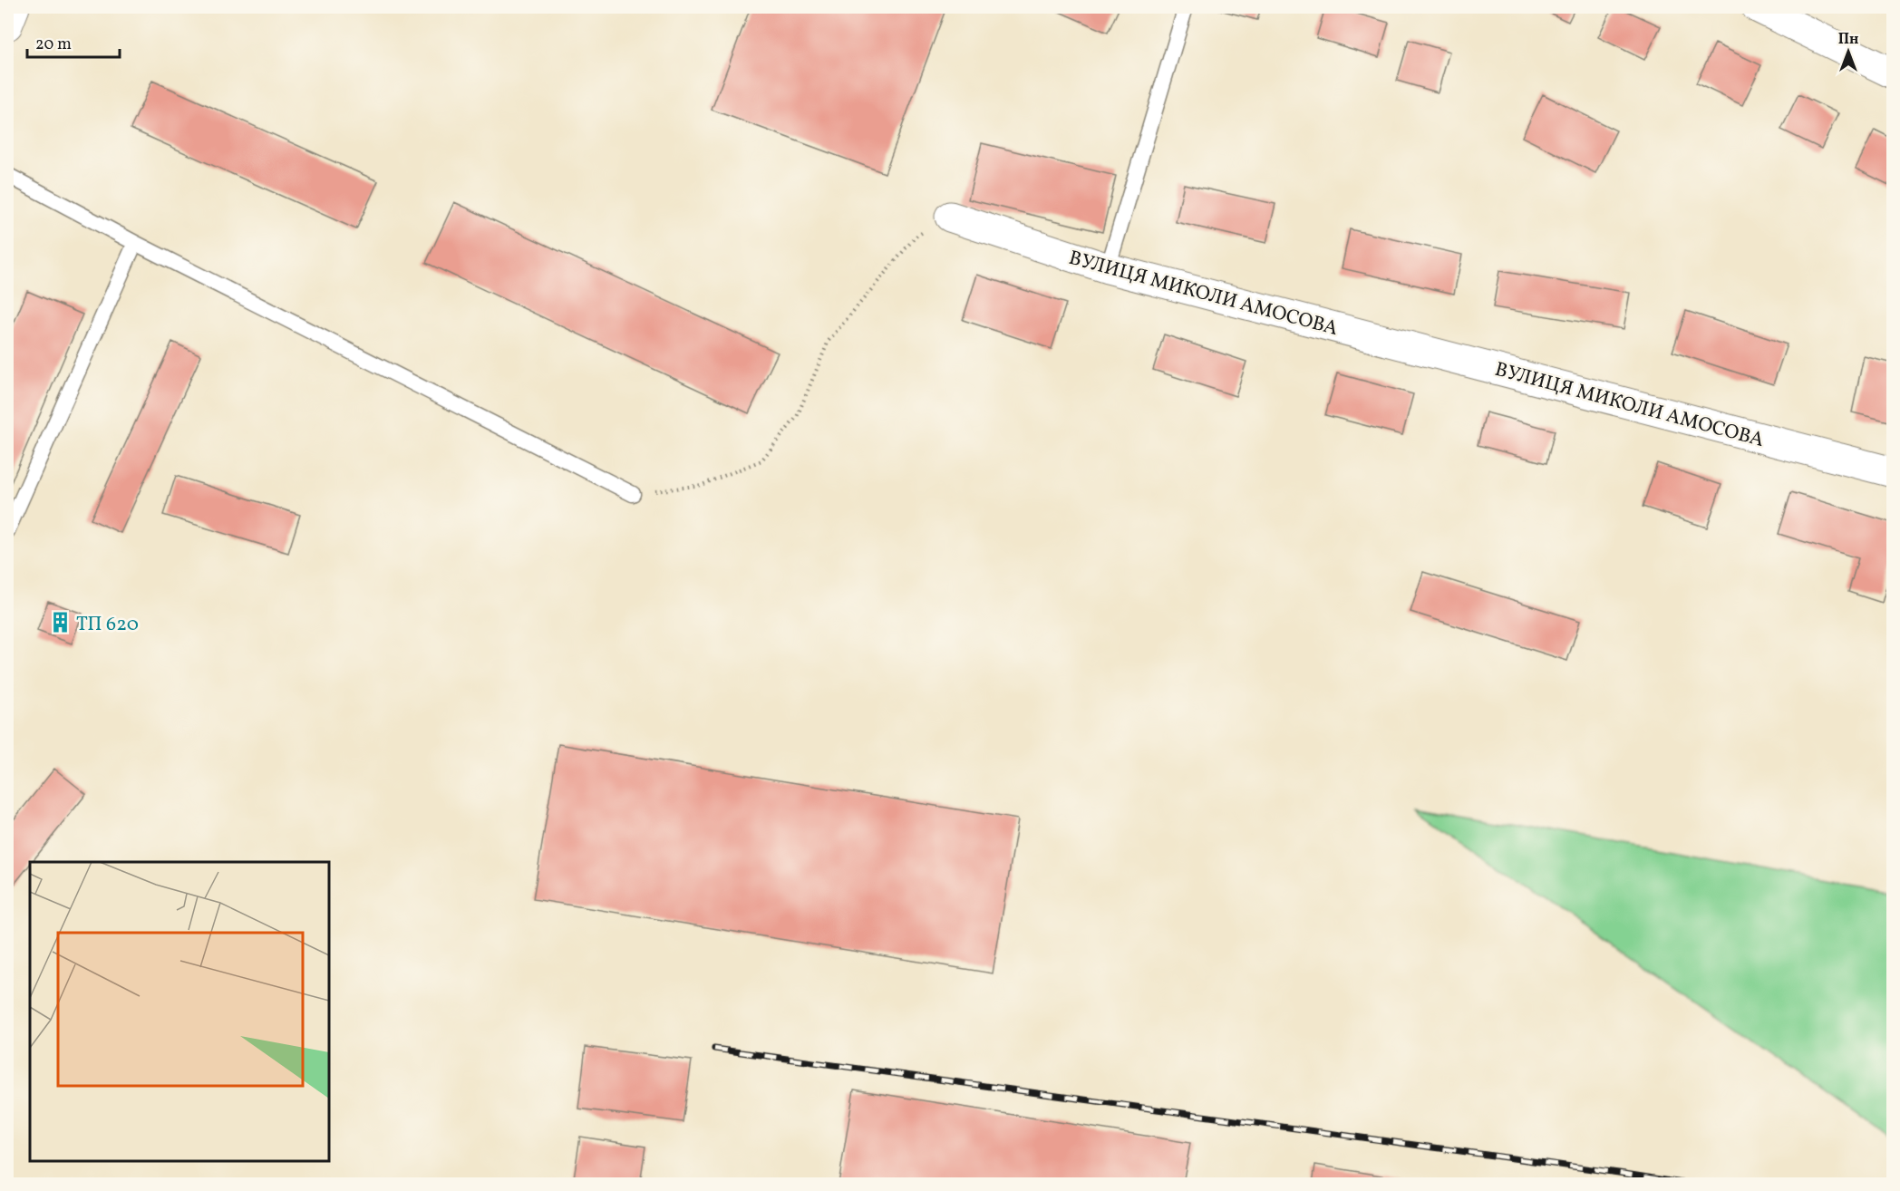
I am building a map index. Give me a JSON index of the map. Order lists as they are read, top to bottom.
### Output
{
  "streets": {
    "street": ["ВУЛИЦЯ МИКОЛИ АМОСОВА"]
  },
  "places": {
    "building": ["ТП 620"]
  },
  "scale_bar": "20 m",
  "north": "top"
}
